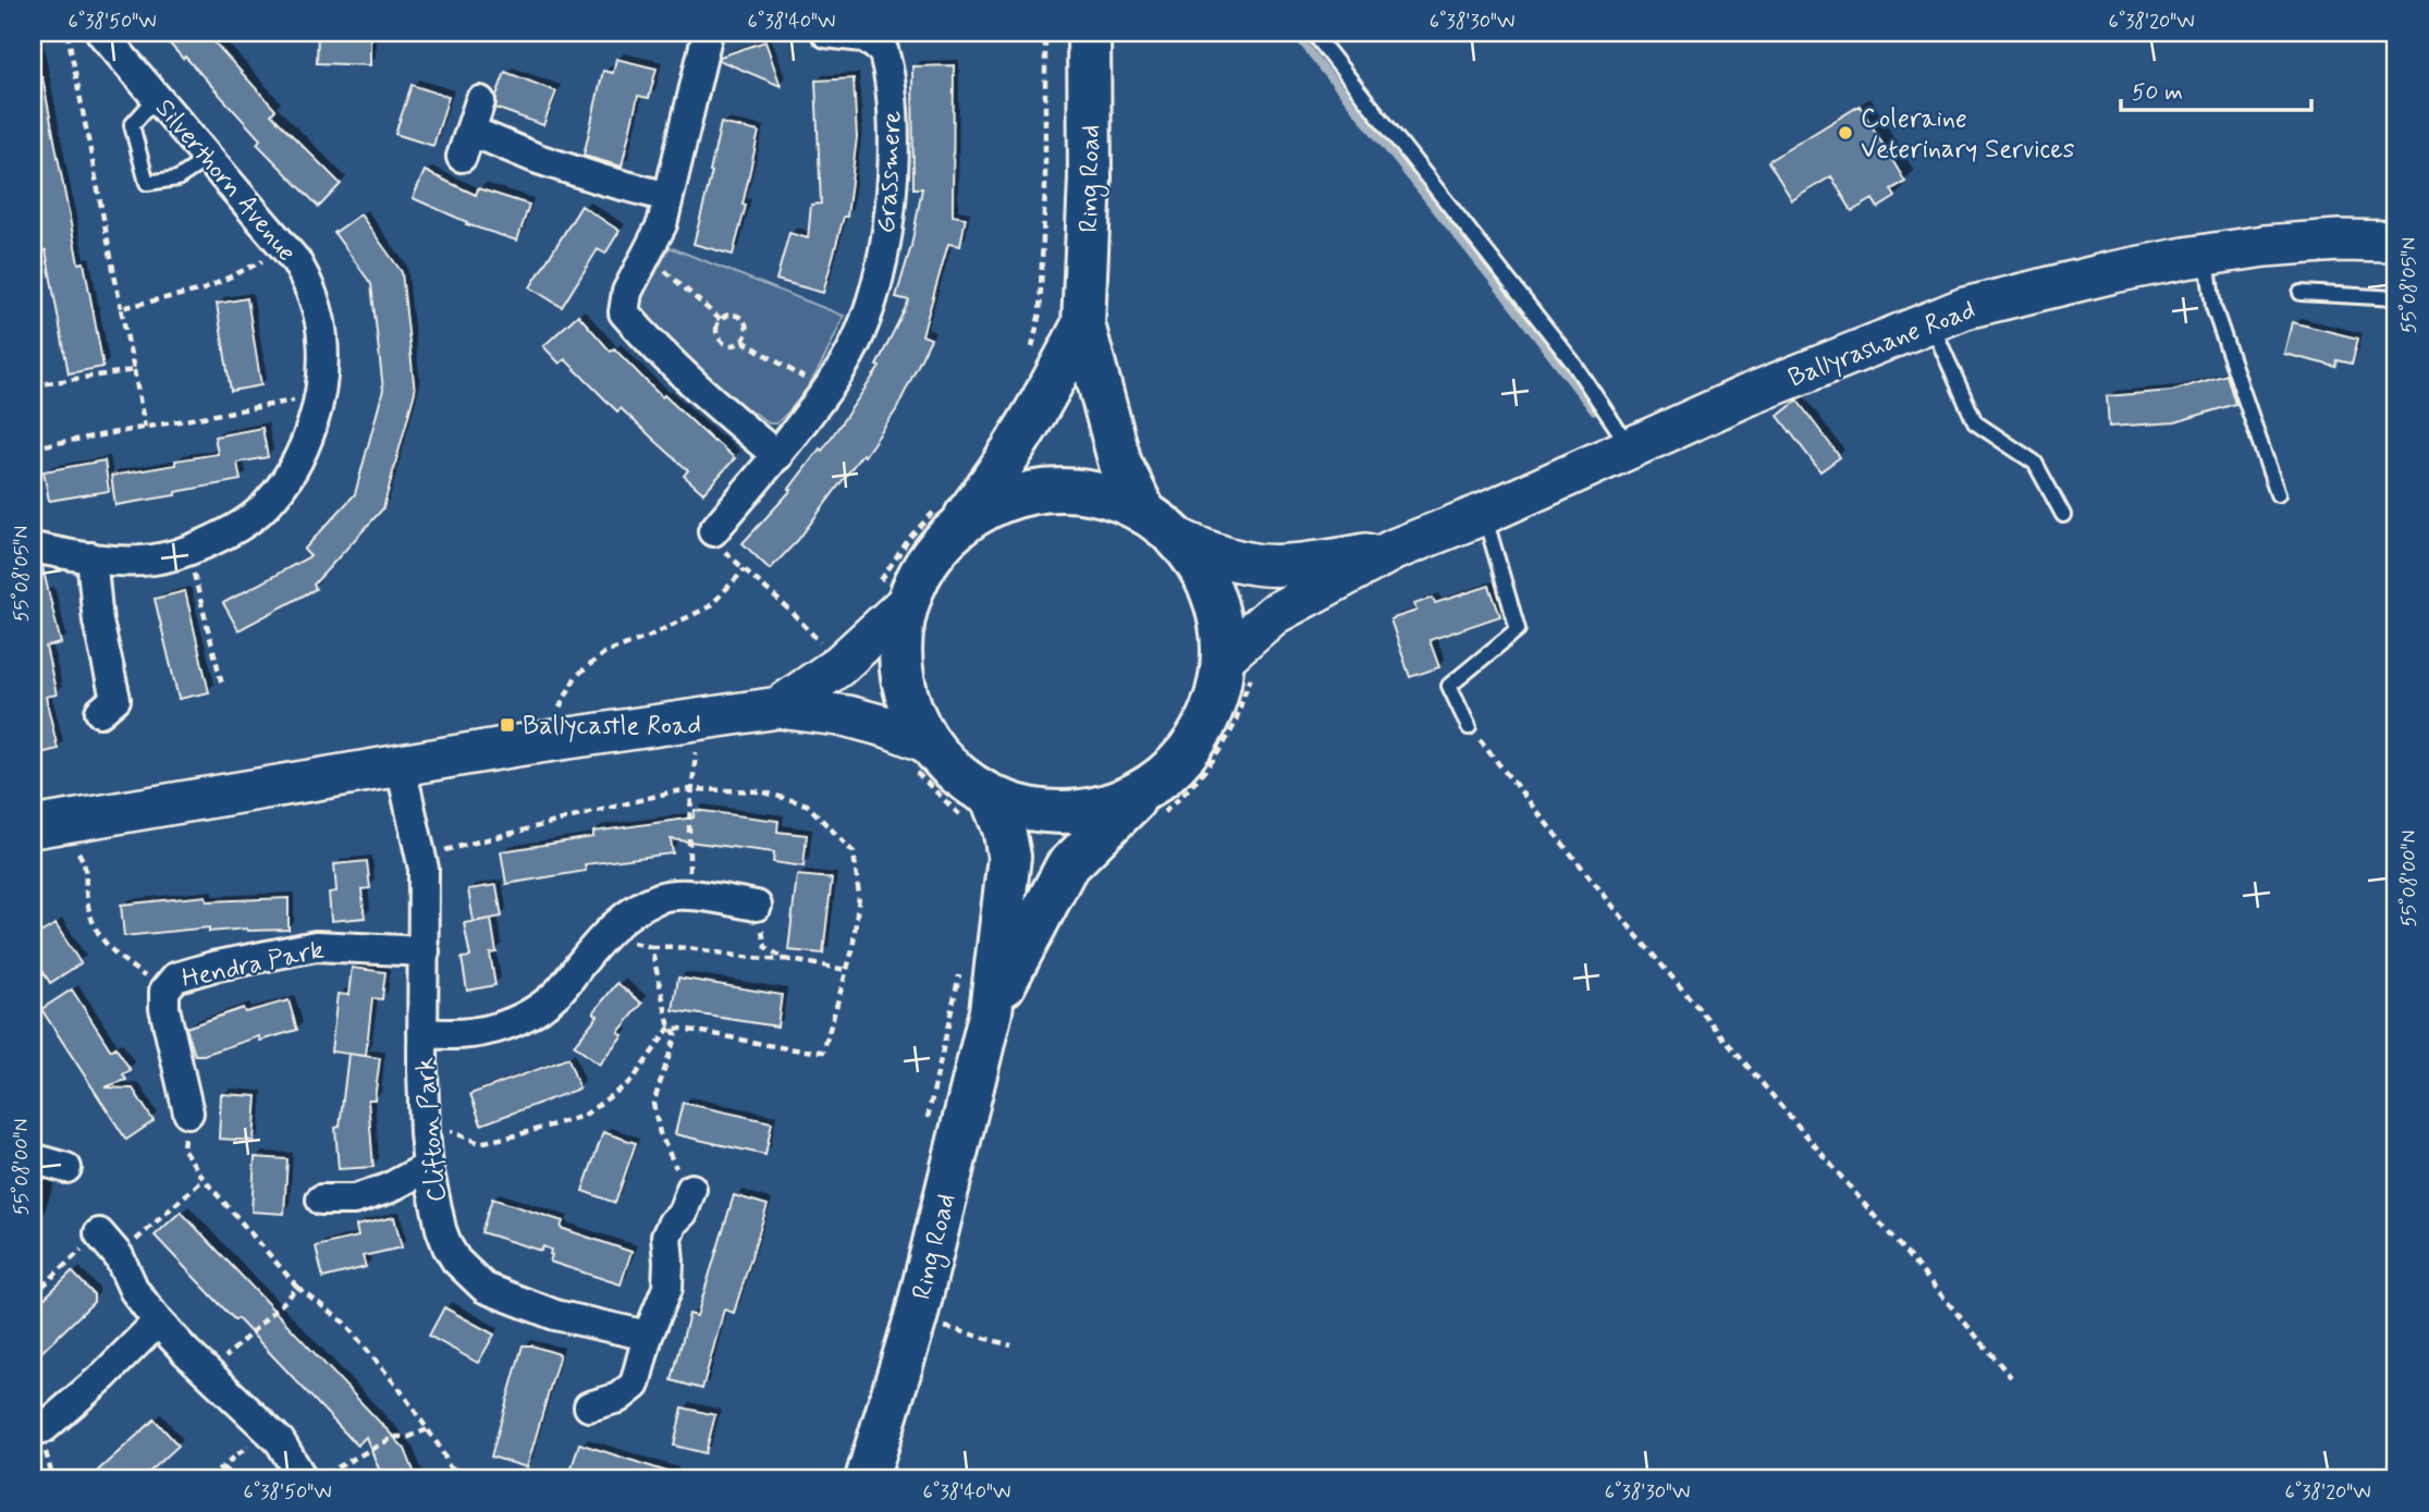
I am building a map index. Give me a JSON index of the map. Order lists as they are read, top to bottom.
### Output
{
  "streets": {
    "main road": ["Ring Road", "Ballyrashane Road"],
    "street": [
      "Grassmere",
      "Silverthorn Avenue",
      "Hendra Park",
      "Clifton Park"
    ]
  },
  "crossings": [
    ["Ring Road", "Ballyrashane Road"],
    ["Hendra Park", "Clifton Park"]
  ],
  "places": {
    "other": ["Coleraine Veterinary Services"],
    "transit": ["Ballycastle Road"]
  },
  "scale_bar": "50 m",
  "coordinates": [
    "6°38'50\"W",
    "6°38'40\"W",
    "6°38'30\"W",
    "6°38'20\"W",
    "55°08'05\"N",
    "55°08'00\"N"
  ]
}
